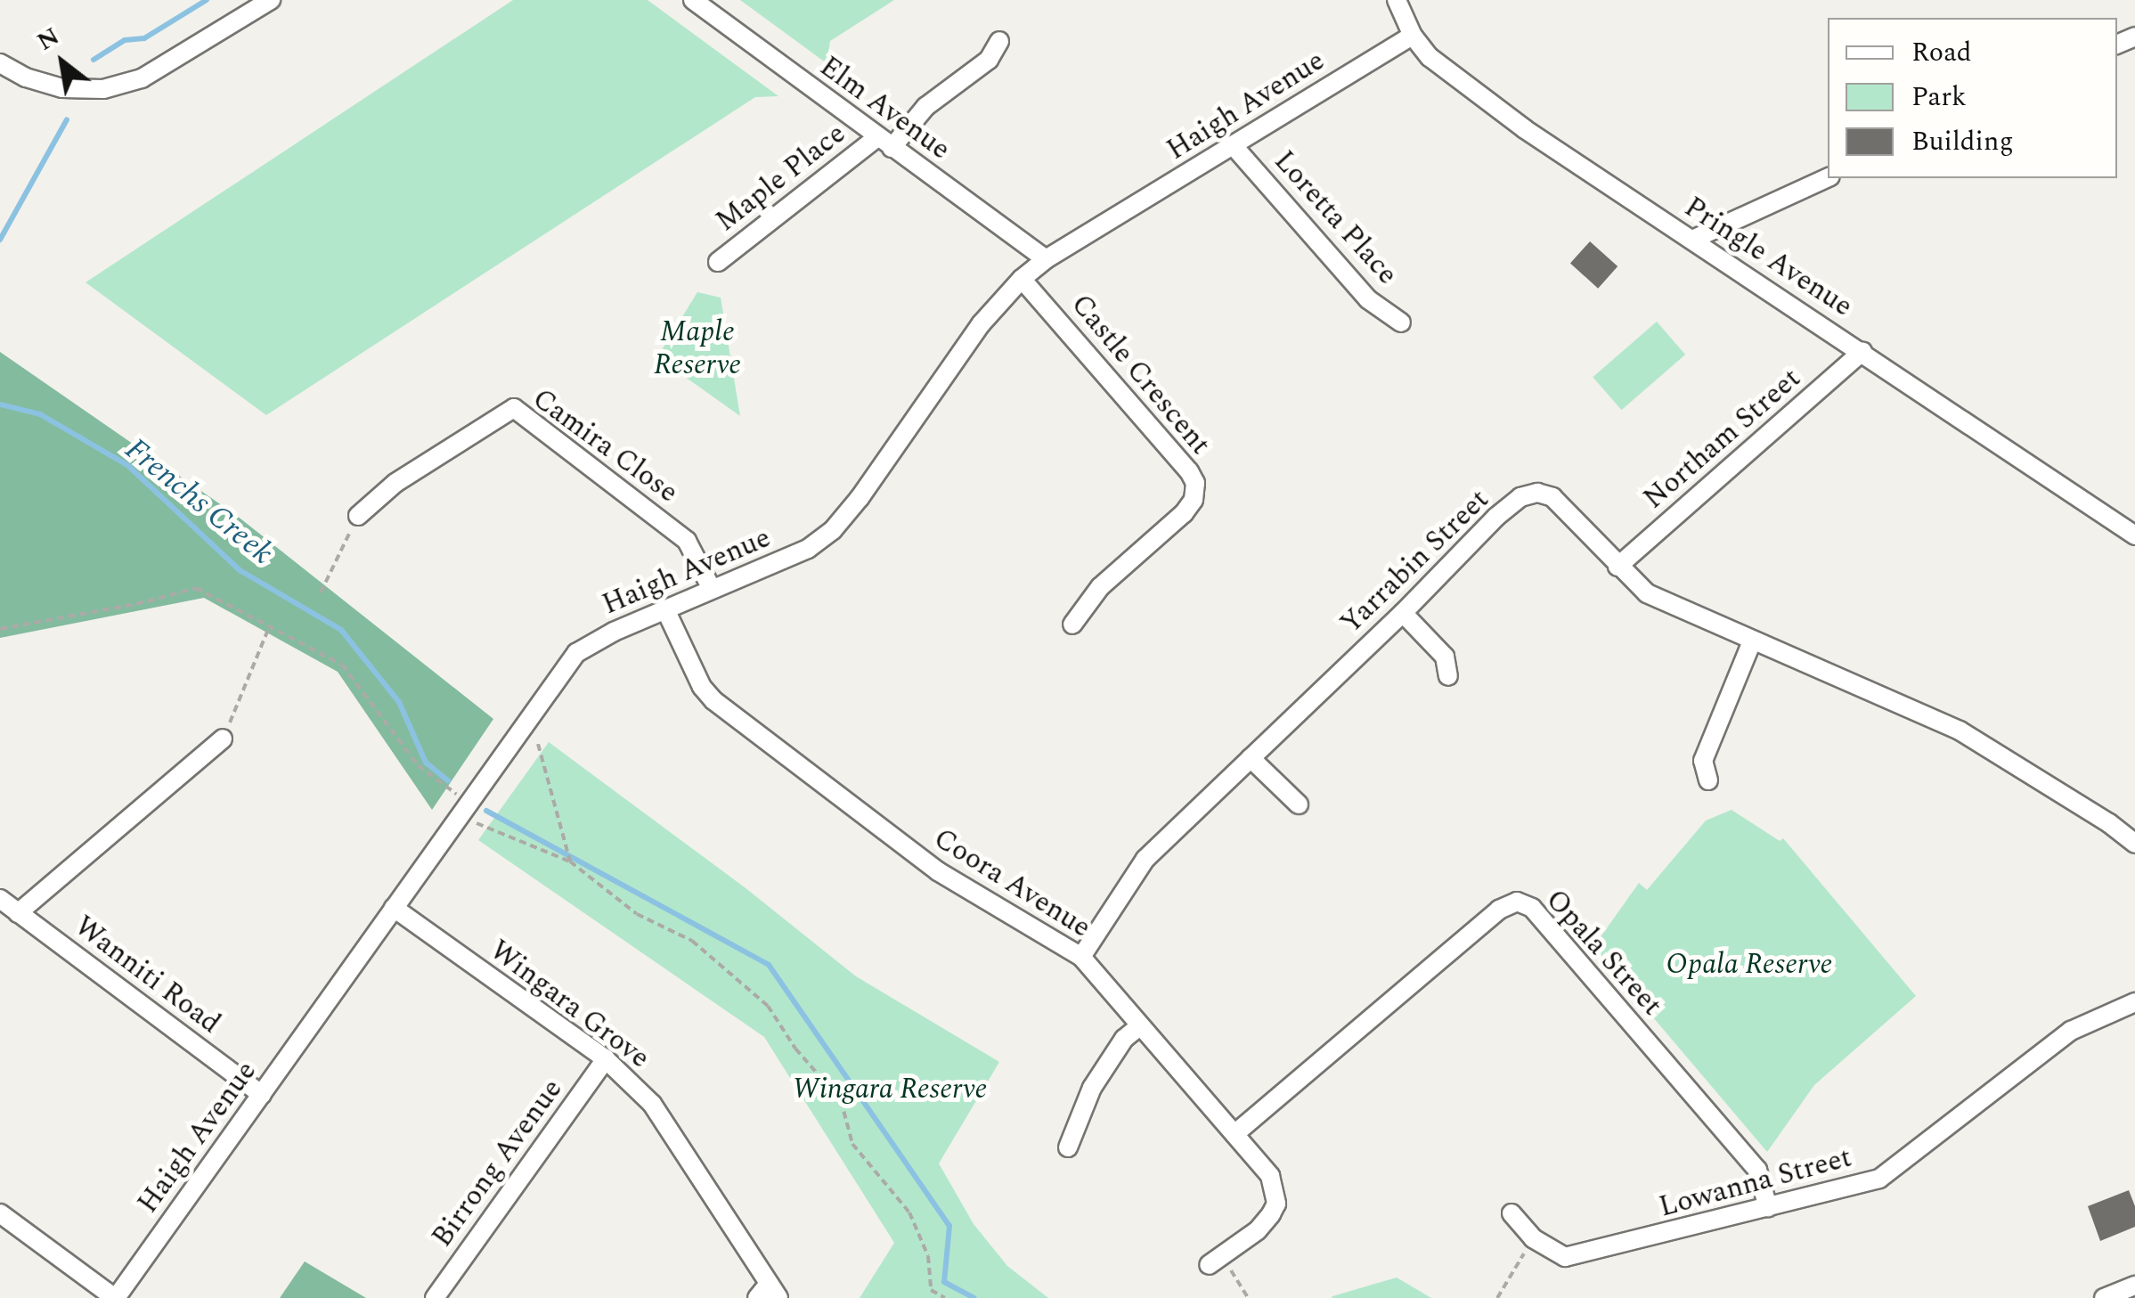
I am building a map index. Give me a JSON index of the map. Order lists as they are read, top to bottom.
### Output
{
  "streets": {
    "street": [
      "Haigh Avenue",
      "Elm Avenue",
      "Maple Place",
      "Loretta Place",
      "Pringle Avenue",
      "Castle Crescent",
      "Northam Street",
      "Camira Close",
      "Yarrabin Street",
      "Coora Avenue",
      "Opala Street",
      "Wanniti Road",
      "Wingara Grove",
      "Birrong Avenue",
      "Lowanna Street"
    ]
  },
  "crossings": [
    ["Haigh Avenue", "Elm Avenue"],
    ["Haigh Avenue", "Loretta Place"],
    ["Haigh Avenue", "Pringle Avenue"],
    ["Haigh Avenue", "Castle Crescent"],
    ["Haigh Avenue", "Camira Close"],
    ["Haigh Avenue", "Coora Avenue"],
    ["Haigh Avenue", "Wanniti Road"],
    ["Haigh Avenue", "Wingara Grove"],
    ["Elm Avenue", "Maple Place"],
    ["Pringle Avenue", "Northam Street"],
    ["Northam Street", "Yarrabin Street"],
    ["Yarrabin Street", "Coora Avenue"],
    ["Coora Avenue", "Opala Street"],
    ["Opala Street", "Lowanna Street"],
    ["Wingara Grove", "Birrong Avenue"]
  ],
  "water": ["Frenchs Creek"],
  "parks": ["Maple Reserve", "Opala Reserve", "Wingara Reserve"],
  "legend": ["Road", "Park", "Building"],
  "north": "top left"
}
